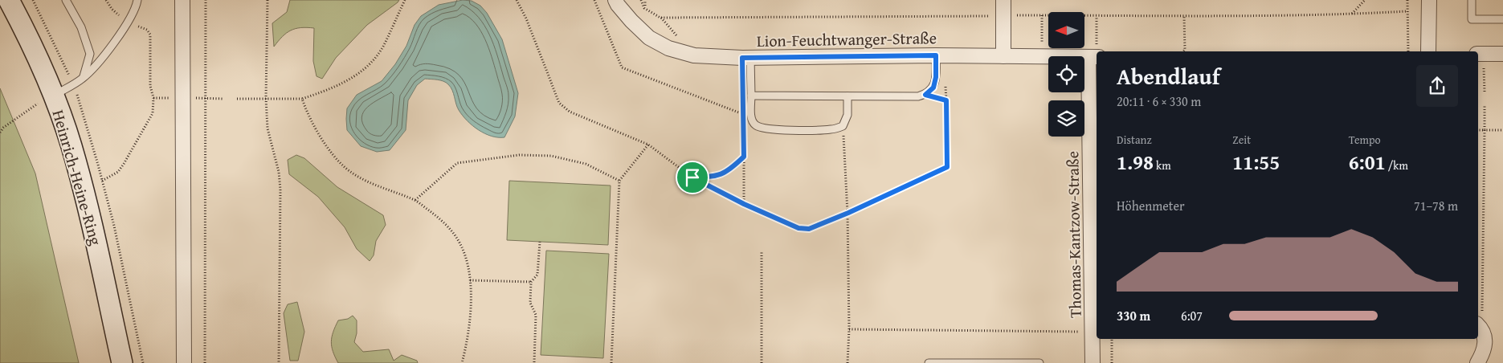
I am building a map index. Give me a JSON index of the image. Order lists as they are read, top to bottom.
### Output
{
  "streets": {
    "main road": ["Heinrich-Heine-Ring"],
    "street": ["Lion-Feuchtwanger-Straße", "Thomas-Kantzow-Straße"]
  },
  "crossings": [
    ["Lion-Feuchtwanger-Straße", "Thomas-Kantzow-Straße"]
  ],
  "north": "left",
  "page": {
    "heading": ["Abendlauf", "20:11 · 6 × 330 m"],
    "stats": [
      ["Distanz", "1.98 km"],
      ["Zeit", "11:55"],
      ["Tempo", "6:01 /km"]
    ],
    "chart": ["Höhenmeter", "71–78 m"],
    "list": [
      {
        "name": "330 m",
        "note": "6:07"
      }
    ]
  }
}
